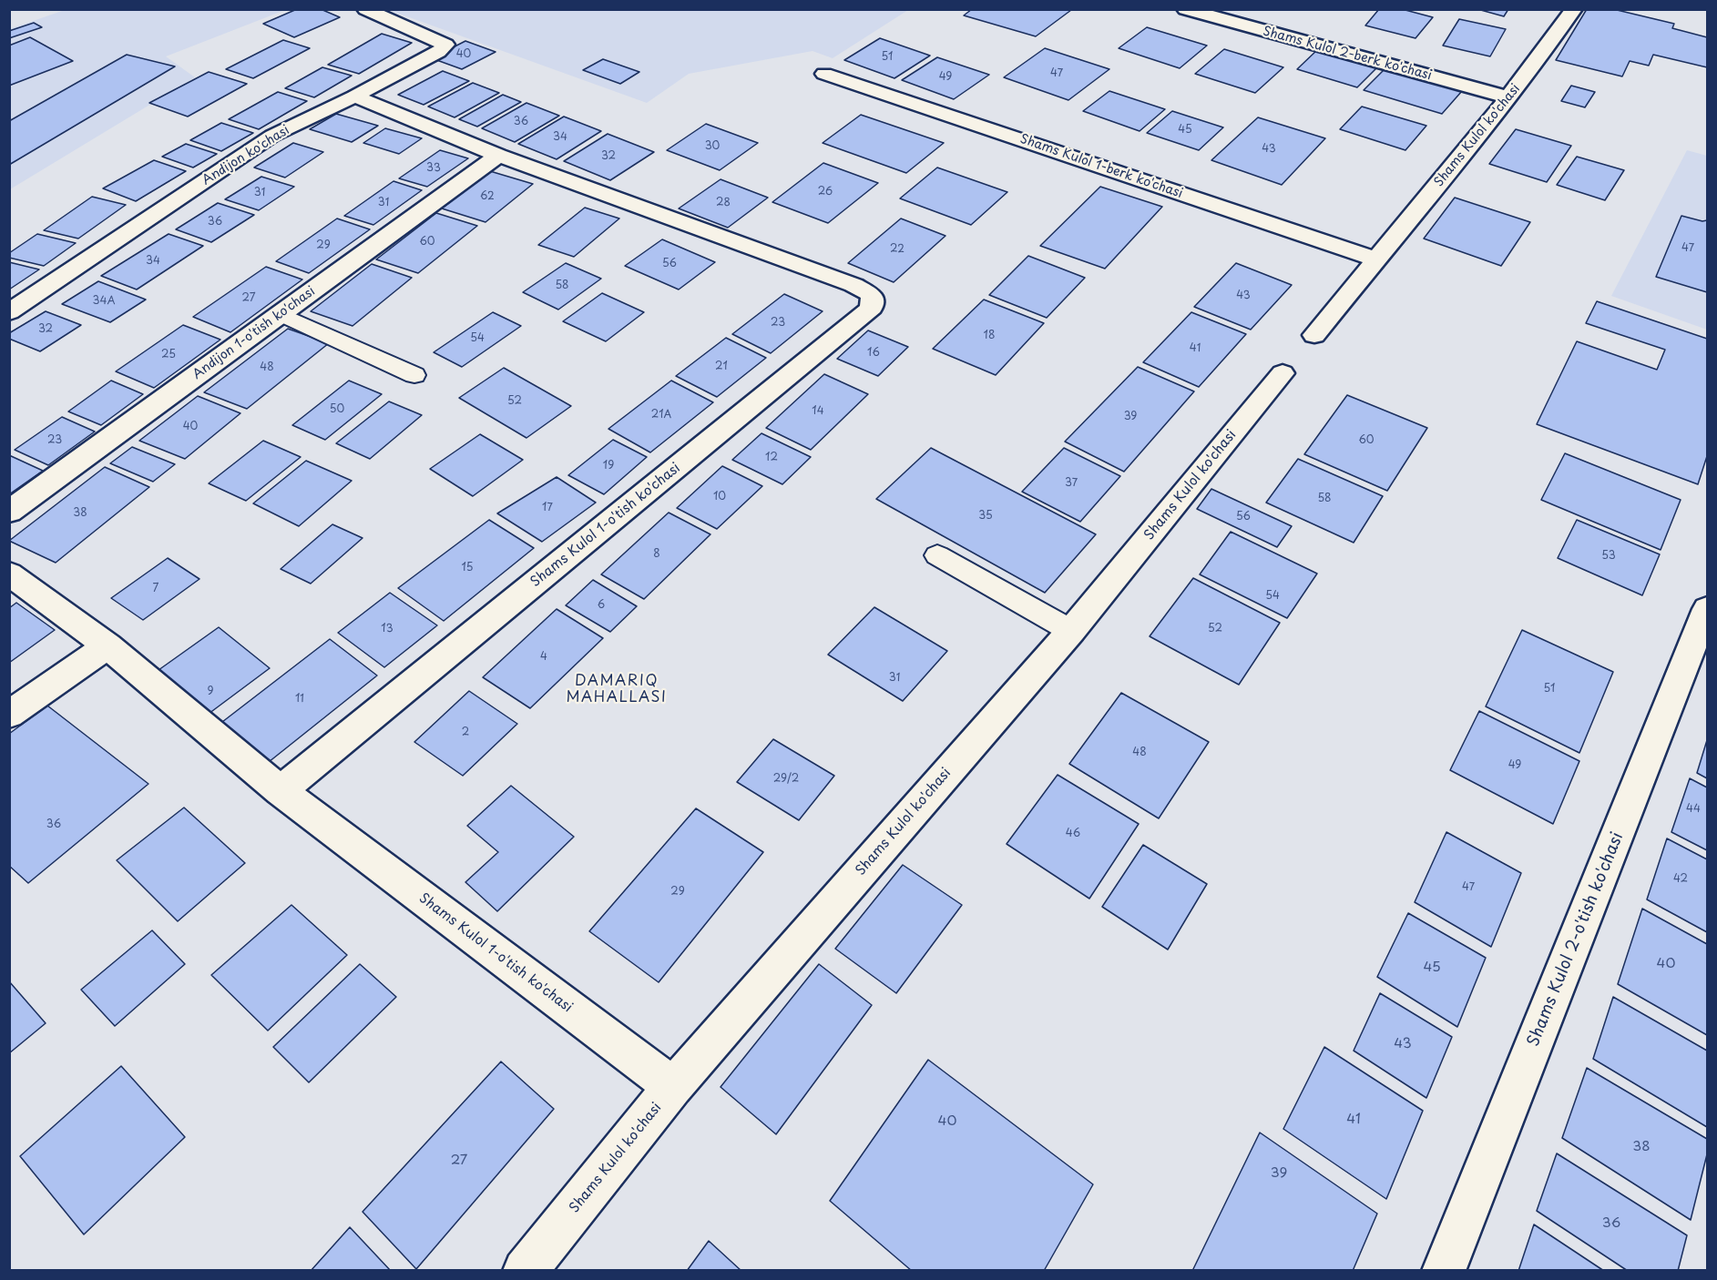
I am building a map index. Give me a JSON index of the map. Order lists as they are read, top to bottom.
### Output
{
  "streets": {
    "street": [
      "Shams Kulol 2-berk ko'chasi",
      "Shams Kulol ko'chasi",
      "Andijon ko'chasi",
      "Shams Kulol 1-berk ko'chasi",
      "Andijon 1-o'tish ko'chasi",
      "Shams Kulol 1-o'tish ko'chasi",
      "Shams Kulol 2-o'tish ko'chasi"
    ]
  },
  "crossings": [
    ["Shams Kulol 2-berk ko'chasi", "Shams Kulol ko'chasi"],
    ["Shams Kulol ko'chasi", "Shams Kulol 1-berk ko'chasi"],
    ["Shams Kulol ko'chasi", "Shams Kulol 1-o'tish ko'chasi"],
    ["Andijon ko'chasi", "Shams Kulol 1-o'tish ko'chasi"],
    ["Andijon 1-o'tish ko'chasi", "Shams Kulol 1-o'tish ko'chasi"]
  ],
  "districts": ["DAMARIQ MAHALLASI"],
  "house_numbers": [
    "40",
    "51",
    "47",
    "49",
    "36",
    "45",
    "34",
    "30",
    "43",
    "32",
    "33",
    "26",
    "31",
    "62",
    "31",
    "28",
    "36",
    "60",
    "29",
    "47",
    "22",
    "34",
    "56",
    "58",
    "43",
    "27",
    "34A",
    "23",
    "32",
    "18",
    "54",
    "41",
    "16",
    "25",
    "21",
    "48",
    "52",
    "50",
    "14",
    "21A",
    "39",
    "40",
    "23",
    "60",
    "12",
    "19",
    "37",
    "10",
    "58",
    "17",
    "38",
    "35",
    "56",
    "8",
    "53",
    "15",
    "7",
    "54",
    "6",
    "13",
    "52",
    "4",
    "31",
    "51",
    "9",
    "11",
    "2",
    "48",
    "49",
    "29/2",
    "44",
    "36",
    "46",
    "42",
    "47",
    "29",
    "40",
    "45",
    "43",
    "41",
    "40",
    "38",
    "27",
    "39",
    "36"
  ]
}
